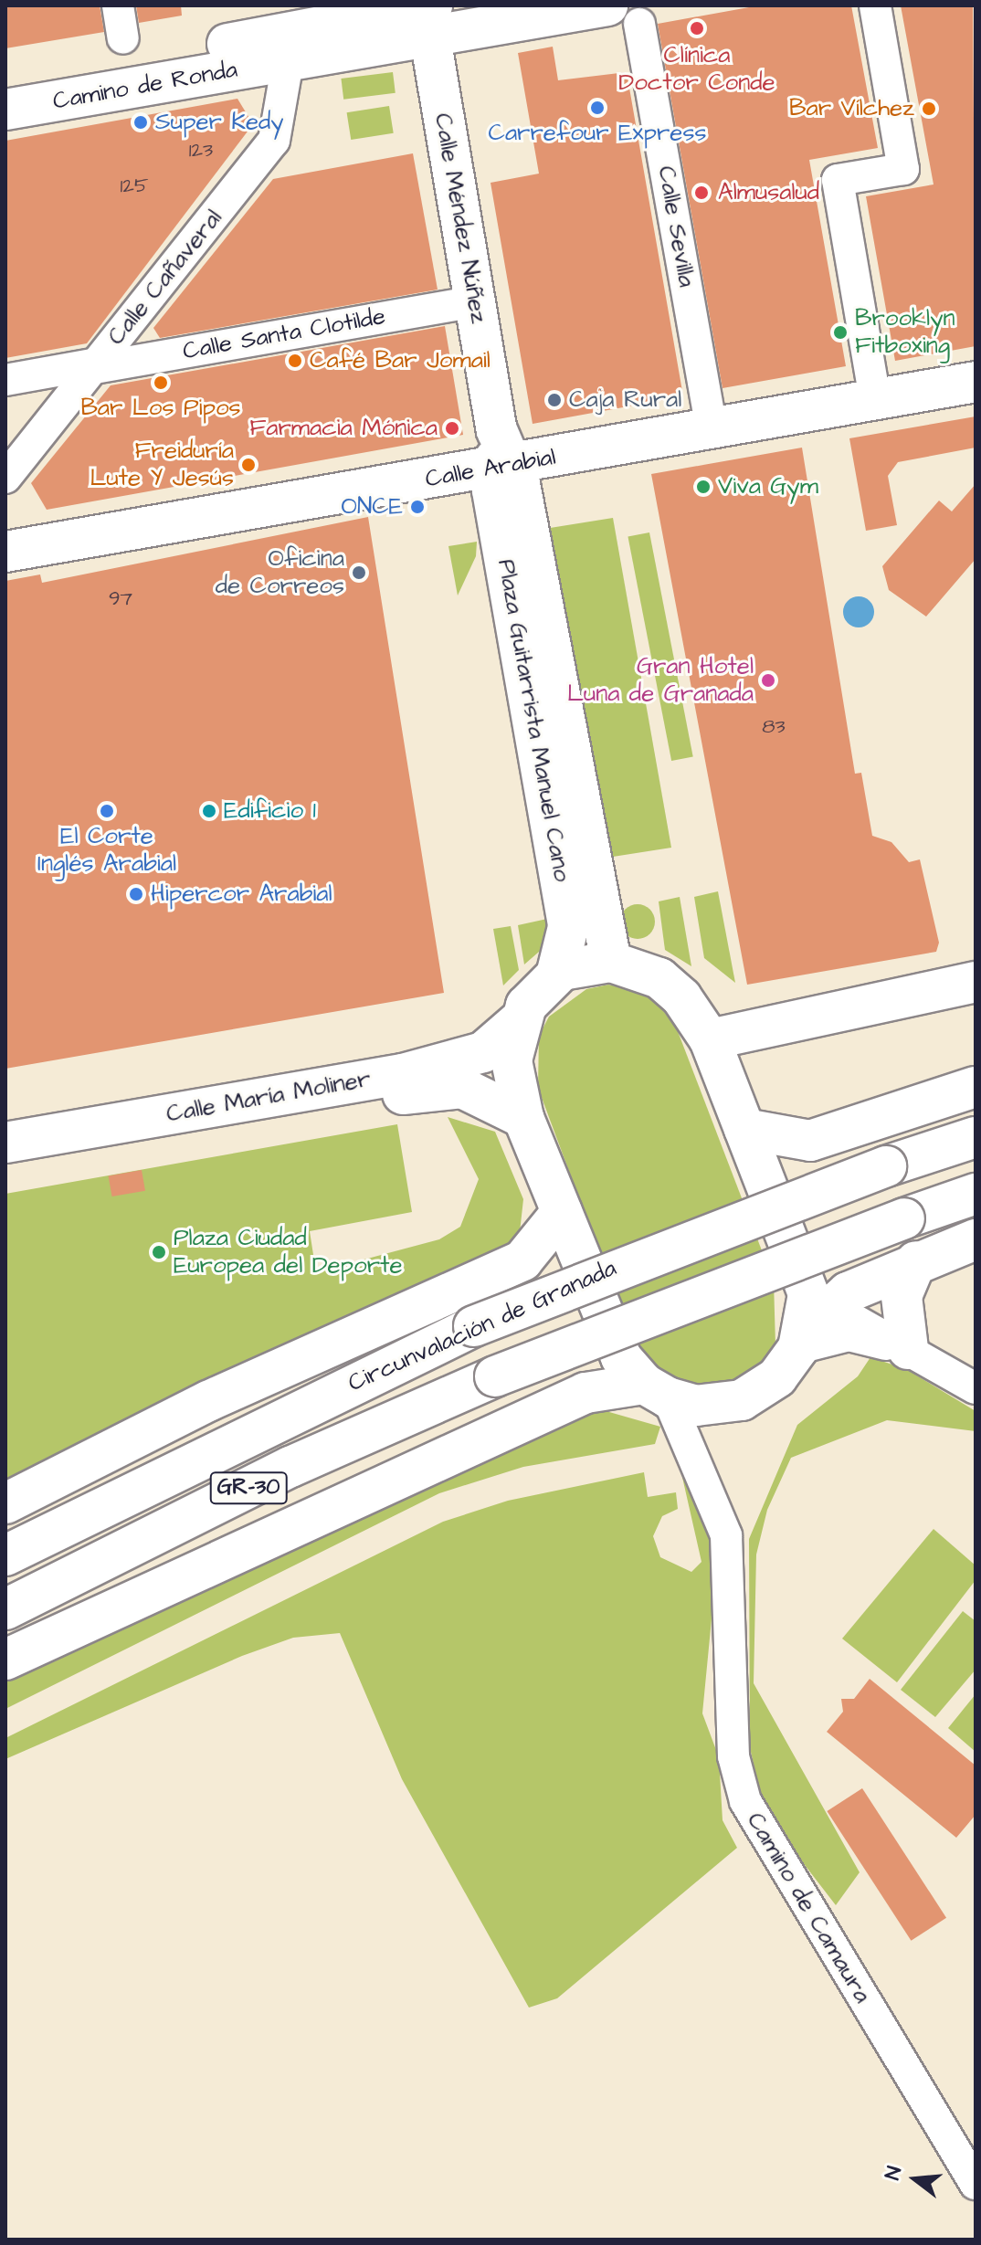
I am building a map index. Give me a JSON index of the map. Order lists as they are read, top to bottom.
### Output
{
  "streets": {
    "main road": [
      "Camino de Ronda",
      "Calle Méndez Núñez",
      "Calle Arabial",
      "Plaza Guitarrista Manuel Cano",
      "Calle María Moliner",
      "Circunvalación de Granada",
      "GR-30"
    ],
    "street": [
      "Calle Sevilla",
      "Calle Cañaveral",
      "Calle Santa Clotilde",
      "Camino de Camaura"
    ]
  },
  "crossings": [
    ["Camino de Ronda", "Calle Méndez Núñez"],
    ["Camino de Ronda", "Calle Sevilla"],
    ["Camino de Ronda", "Calle Cañaveral"],
    ["Calle Méndez Núñez", "Calle Santa Clotilde"],
    ["Calle Méndez Núñez", "Calle Arabial"],
    ["Calle Méndez Núñez", "Plaza Guitarrista Manuel Cano"],
    ["Calle Sevilla", "Calle Arabial"],
    ["Calle Cañaveral", "Calle Santa Clotilde"],
    ["Calle Arabial", "Plaza Guitarrista Manuel Cano"]
  ],
  "places": [
    "Clínica Doctor Conde",
    "Carrefour Express",
    "Bar Vílchez",
    "Super Kedy",
    "Almusalud",
    "Brooklyn Fitboxing",
    "Café Bar Jomail",
    "Bar Los Pipos",
    "Caja Rural",
    "Farmacia Mónica",
    "Freiduría Lute Y Jesús",
    "Viva Gym",
    "ONCE",
    "Oficina de Correos",
    "Gran Hotel Luna de Granada",
    "El Corte Inglés Arabial",
    "Edificio 1",
    "Hipercor Arabial",
    "Plaza Ciudad Europea del Deporte"
  ],
  "house_numbers": [
    "123",
    "125",
    "97",
    "83"
  ],
  "north": "left"
}
